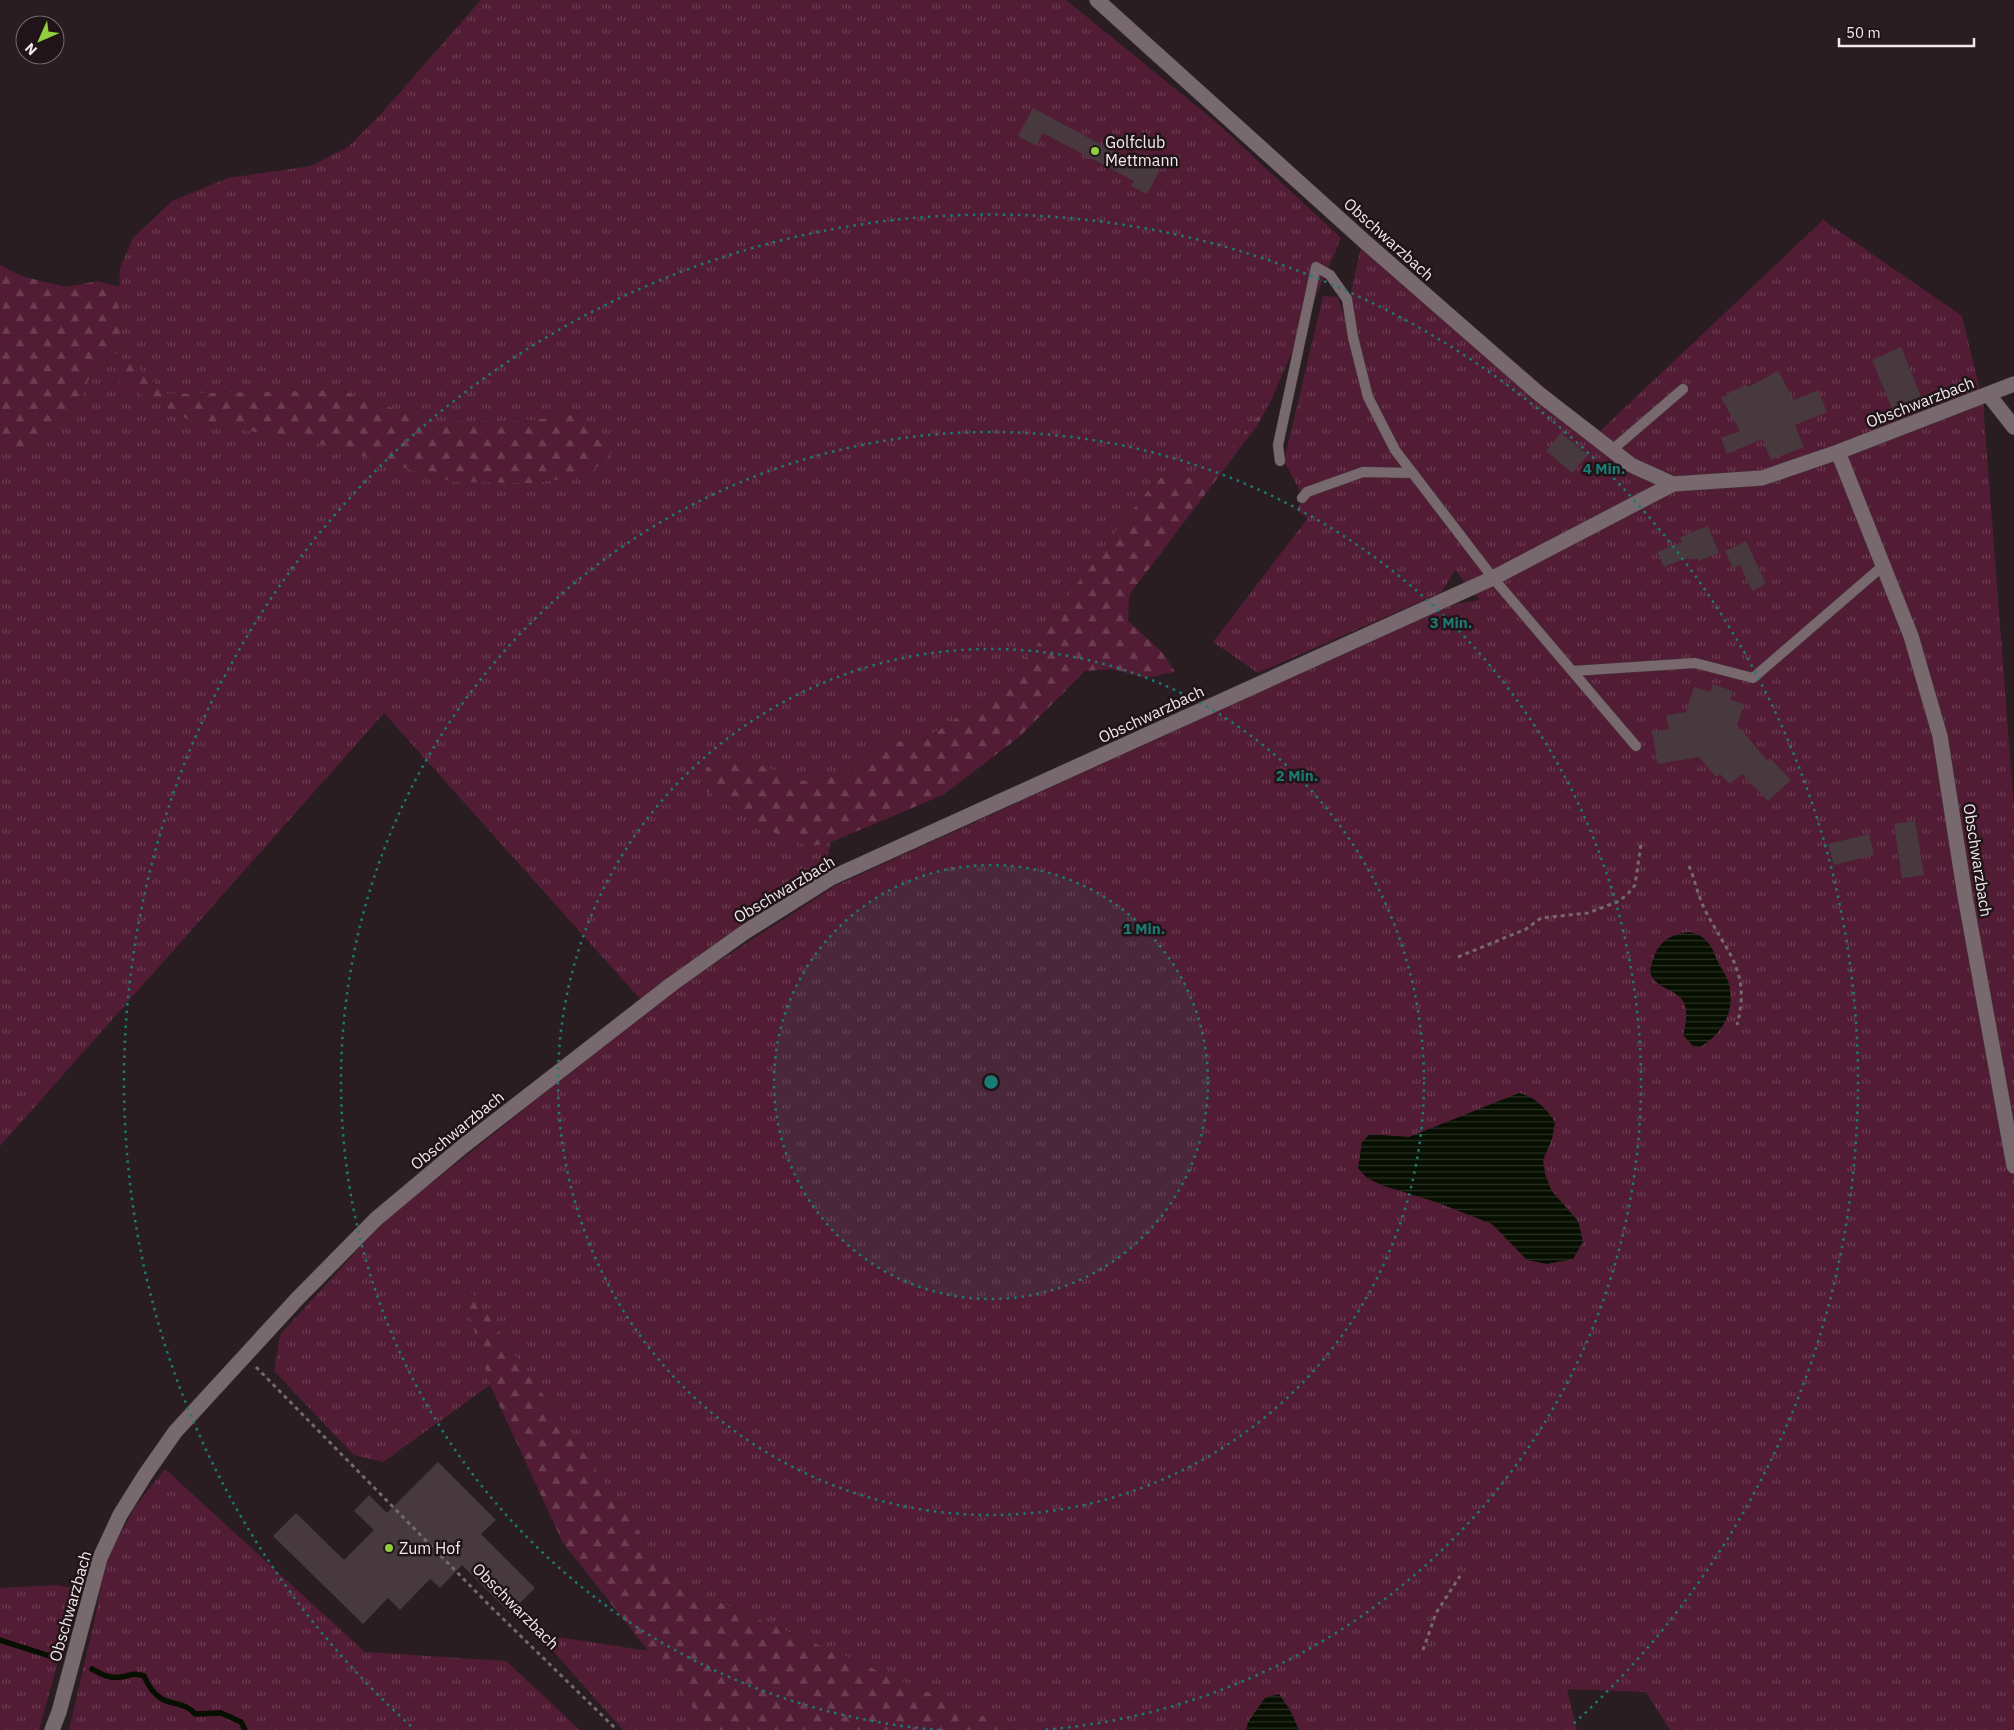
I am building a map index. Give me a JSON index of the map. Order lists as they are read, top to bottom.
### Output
{
  "streets": {
    "street": ["Obschwarzbach"]
  },
  "places": ["Golfclub Mettmann", "Zum Hof"],
  "scale_bar": "50 m",
  "north": "bottom left",
  "rings": [
    "4 Min.",
    "3 Min.",
    "2 Min.",
    "1 Min."
  ]
}
